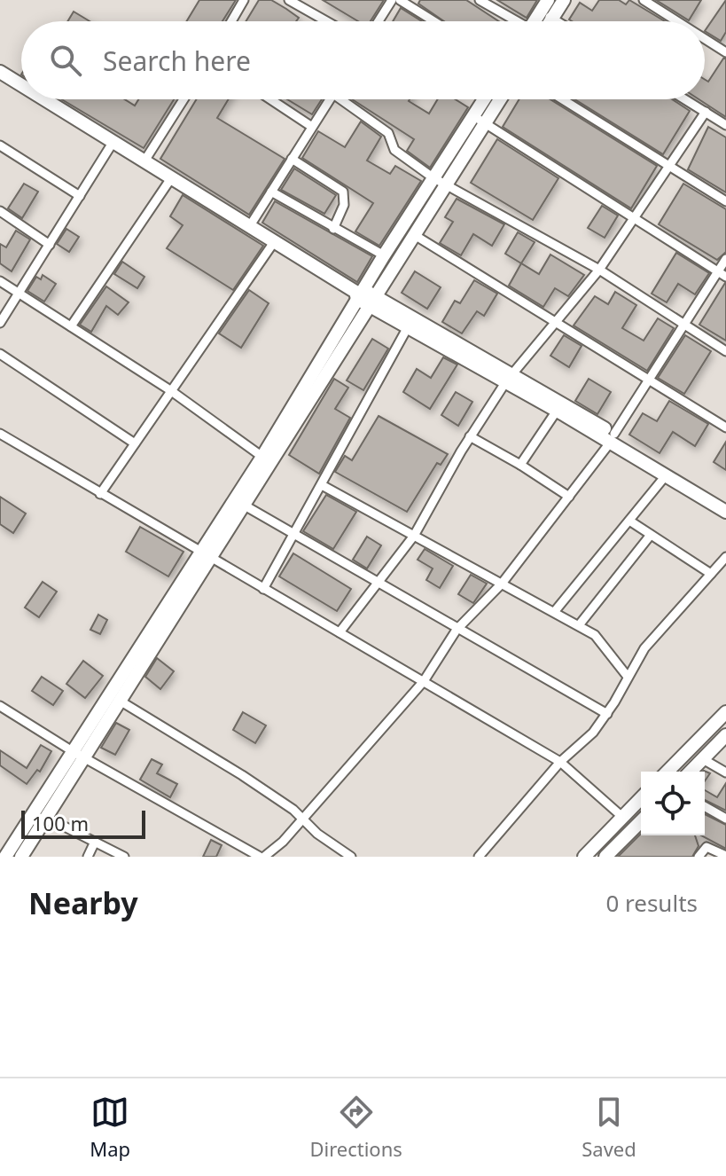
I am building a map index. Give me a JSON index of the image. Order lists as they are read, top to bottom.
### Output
{
  "scale_bar": "100 m",
  "page": {
    "search": "Search here",
    "scale": "100 m",
    "heading": ["Nearby", "0 results"],
    "nav": ["Map", "Directions", "Saved"]
  }
}
